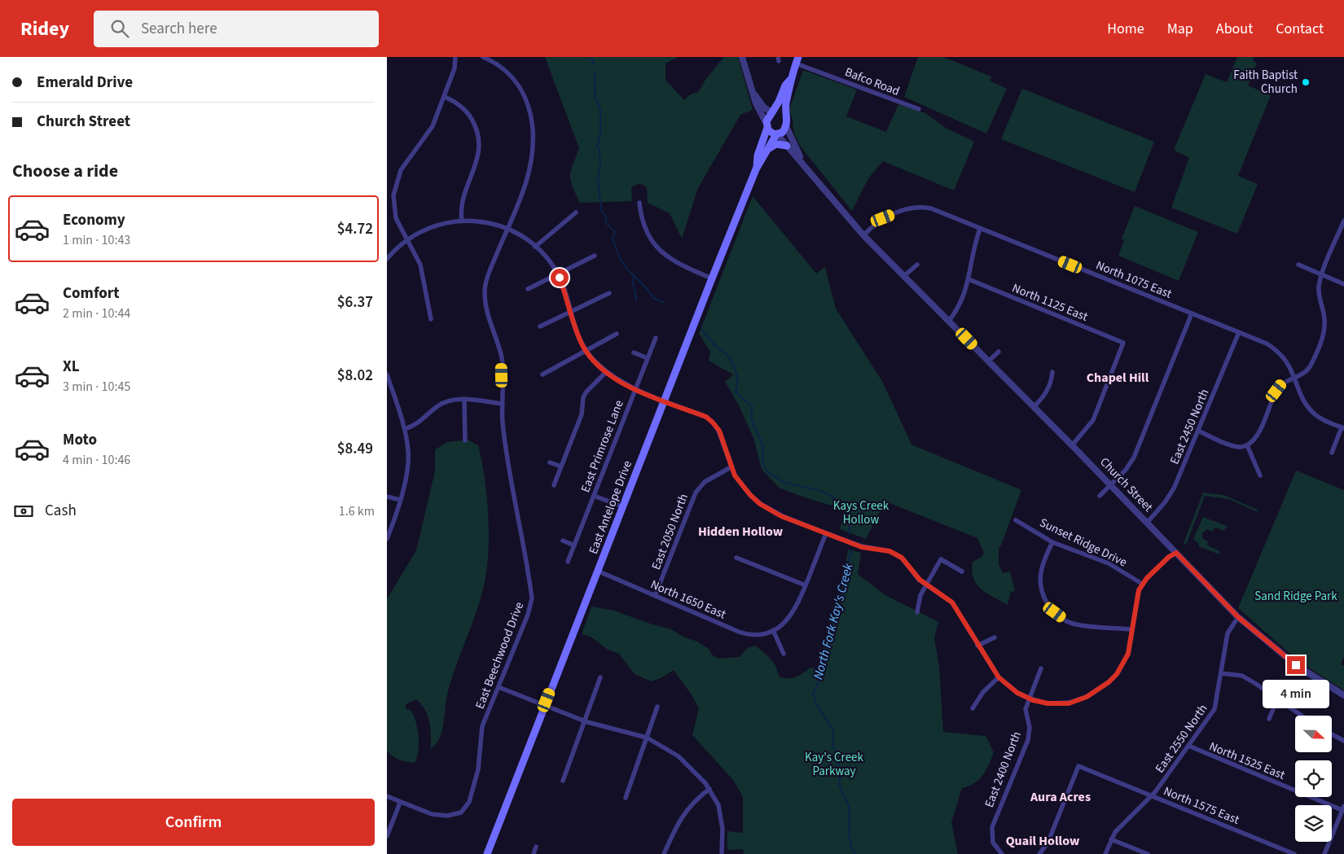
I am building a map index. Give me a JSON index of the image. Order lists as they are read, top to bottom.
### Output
{
  "streets": {
    "main road": ["East Antelope Drive"],
    "street": [
      "Bafco Road",
      "North 1075 East",
      "North 1125 East",
      "East 2450 North",
      "East Primrose Lane",
      "Church Street",
      "East 2050 North",
      "Sunset Ridge Drive",
      "North 1650 East",
      "East Beechwood Drive",
      "East 2550 North",
      "North 1525 East",
      "East 2400 North",
      "North 1575 East"
    ]
  },
  "crossings": [
    ["North 1075 East", "East 2450 North"],
    ["North 1075 East", "Church Street"],
    ["North 1125 East", "Church Street"],
    ["East 2450 North", "Church Street"],
    ["Church Street", "East Antelope Drive"],
    ["Church Street", "East 2550 North"],
    ["East Antelope Drive", "North 1650 East"],
    ["East 2050 North", "North 1650 East"],
    ["East 2550 North", "North 1525 East"],
    ["East 2550 North", "North 1575 East"]
  ],
  "districts": [
    "Chapel Hill",
    "Hidden Hollow",
    "Aura Acres",
    "Quail Hollow"
  ],
  "water": ["North Fork Kay's Creek"],
  "parks": ["Kays Creek Hollow", "Sand Ridge Park", "Kay's Creek Parkway"],
  "places": ["Faith Baptist Church"],
  "north": "right",
  "page": {
    "header": "Ridey",
    "search": "Search here",
    "nav": [
      "Home",
      "Map",
      "About",
      "Contact"
    ],
    "banner": ["Emerald Drive", "Church Street"],
    "heading": "Choose a ride",
    "list": [
      {
        "name": "Economy",
        "note": "1 min · 10:43",
        "value": "$4.72"
      },
      {
        "name": "Comfort",
        "note": "2 min · 10:44",
        "value": "$6.37"
      },
      {
        "name": "XL",
        "note": "3 min · 10:45",
        "value": "$8.02"
      },
      {
        "name": "Moto",
        "note": "4 min · 10:46",
        "value": "$8.49"
      }
    ],
    "pay": ["Cash", "1.6 km"],
    "bubble": "4 min",
    "buttons": "Confirm"
  }
}
